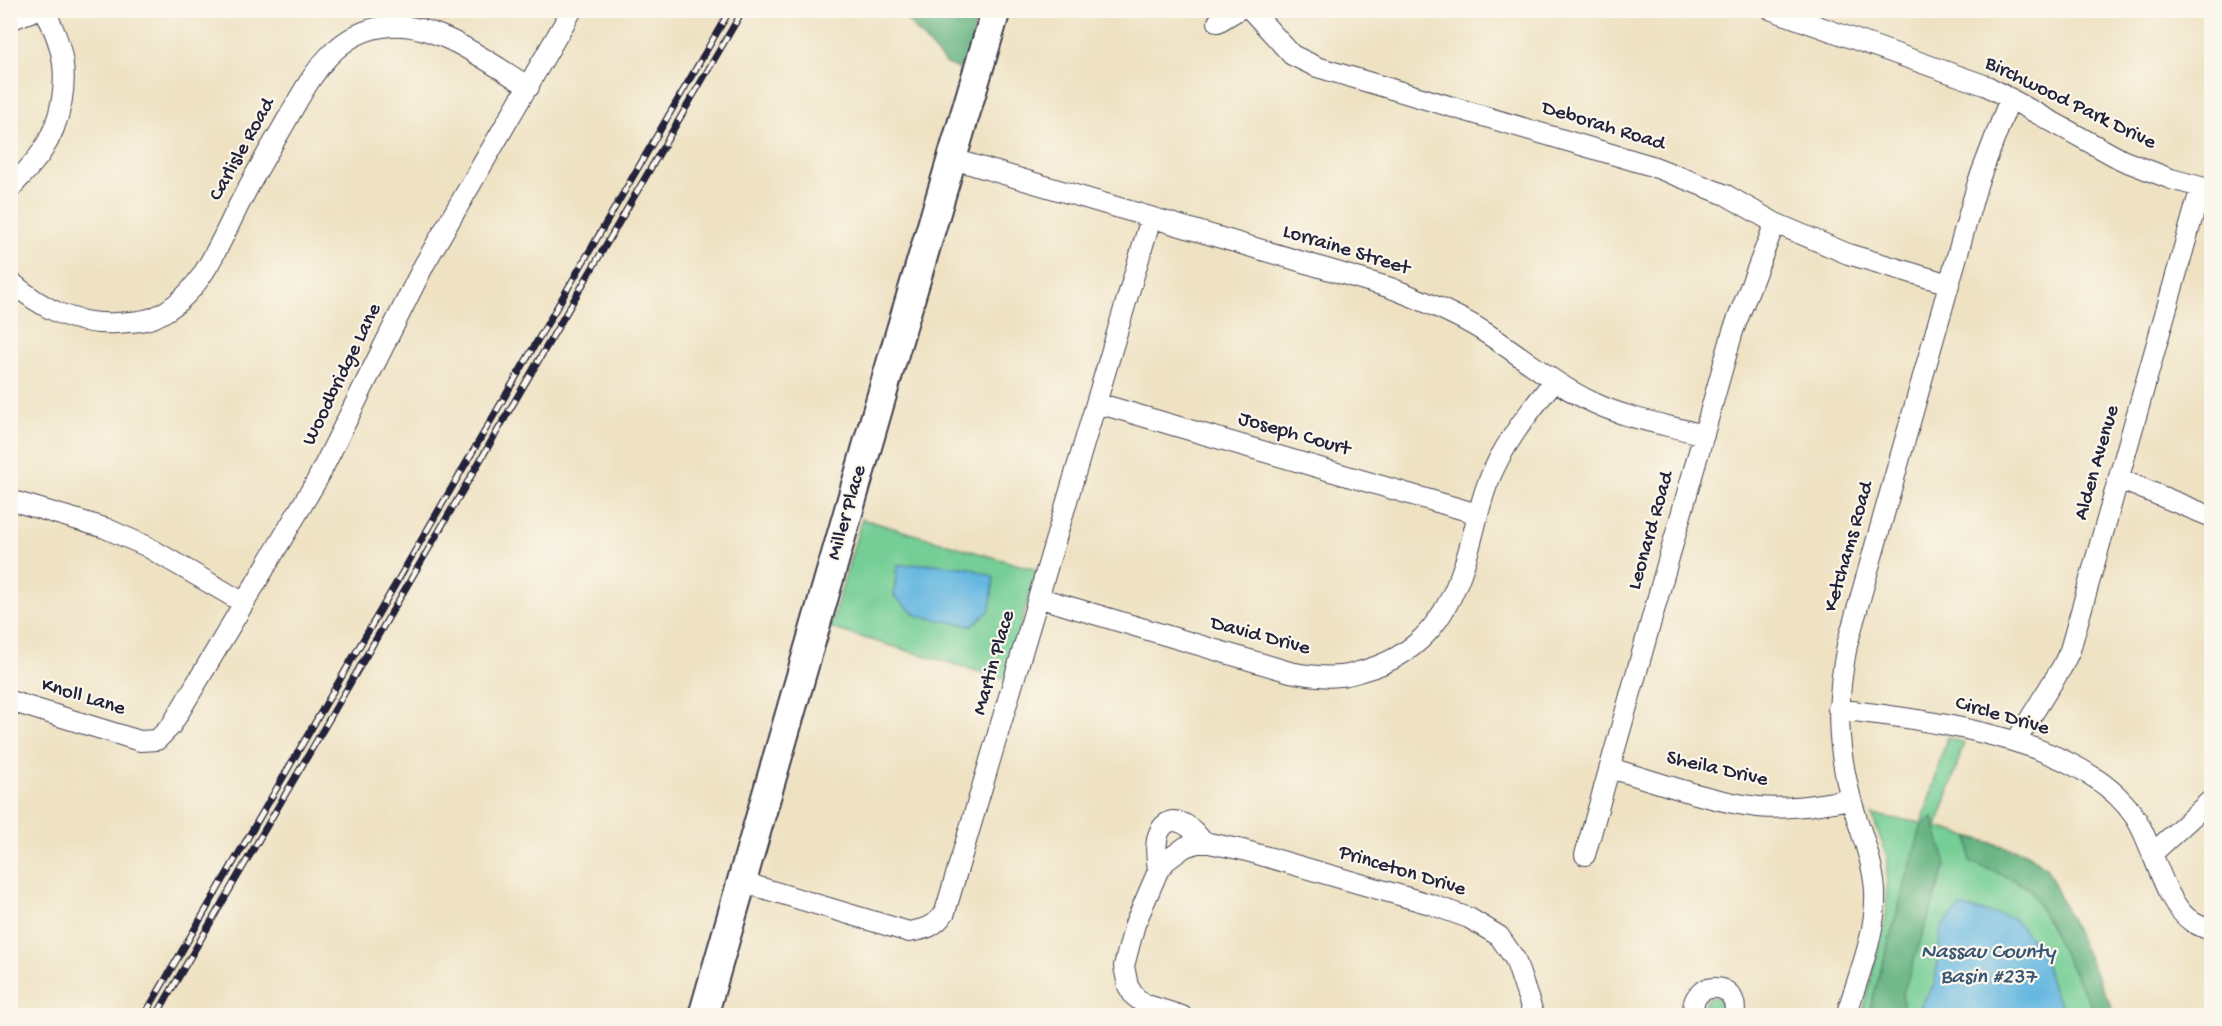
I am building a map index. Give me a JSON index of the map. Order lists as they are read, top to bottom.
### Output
{
  "streets": {
    "street": [
      "Birchwood Park Drive",
      "Deborah Road",
      "Carlisle Road",
      "Lorraine Street",
      "Woodbridge Lane",
      "Joseph Court",
      "Alden Avenue",
      "Miller Place",
      "Leonard Road",
      "Ketchams Road",
      "David Drive",
      "Martin Place",
      "Knoll Lane",
      "Circle Drive",
      "Sheila Drive",
      "Princeton Drive"
    ]
  },
  "crossings": [
    ["Birchwood Park Drive", "Alden Avenue"],
    ["Birchwood Park Drive", "Ketchams Road"],
    ["Deborah Road", "Leonard Road"],
    ["Deborah Road", "Ketchams Road"],
    ["Carlisle Road", "Woodbridge Lane"],
    ["Lorraine Street", "Miller Place"],
    ["Lorraine Street", "Leonard Road"],
    ["Lorraine Street", "David Drive"],
    ["Lorraine Street", "Martin Place"],
    ["Woodbridge Lane", "Knoll Lane"],
    ["Joseph Court", "David Drive"],
    ["Joseph Court", "Martin Place"],
    ["Alden Avenue", "Circle Drive"],
    ["Miller Place", "Martin Place"],
    ["Leonard Road", "Sheila Drive"],
    ["Ketchams Road", "Circle Drive"],
    ["Ketchams Road", "Sheila Drive"],
    ["David Drive", "Martin Place"]
  ],
  "water": ["Nassau County Basin #237"]
}
